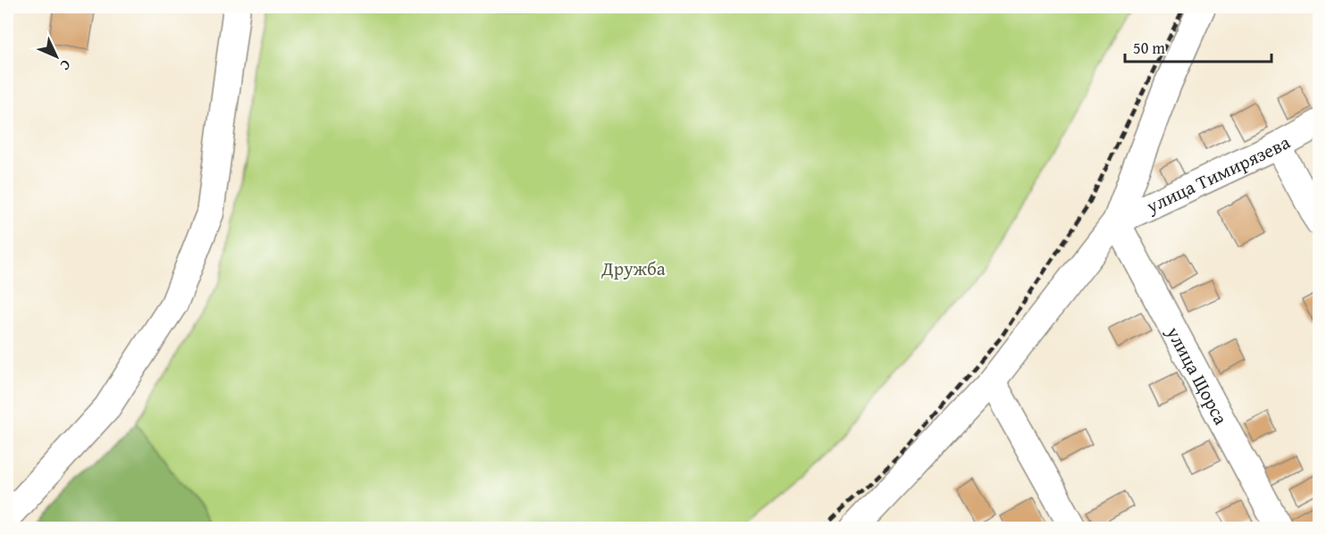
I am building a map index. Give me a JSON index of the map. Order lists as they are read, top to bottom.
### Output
{
  "streets": {
    "street": ["улица Тимирязева", "улица Щорса"]
  },
  "crossings": [
    ["улица Тимирязева", "улица Щорса"]
  ],
  "parks": ["Дружба"],
  "scale_bar": "50 m",
  "north": "bottom right"
}
